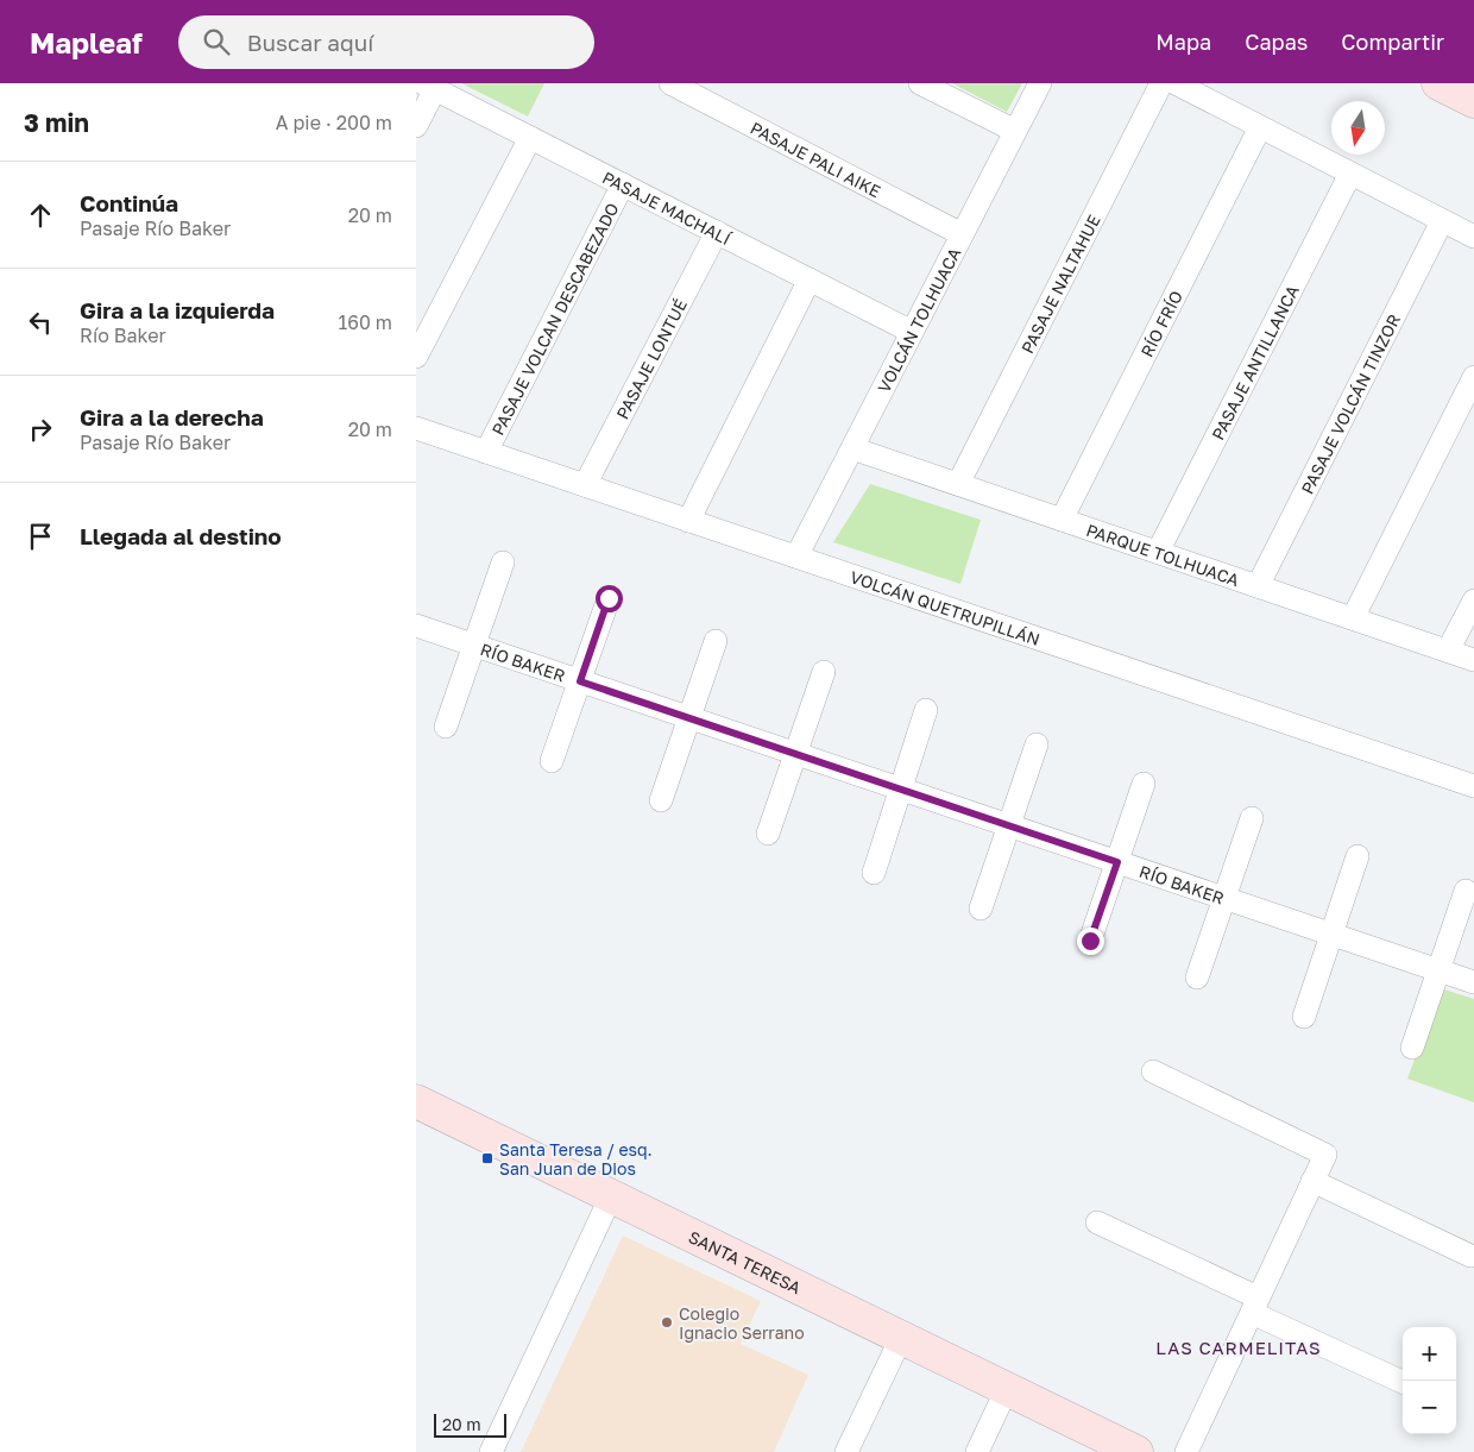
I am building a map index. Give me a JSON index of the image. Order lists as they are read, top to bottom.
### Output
{
  "streets": {
    "street": [
      "PASAJE PALI AIKE",
      "PASAJE MACHALÍ",
      "PASAJE NALTAHUE",
      "PASAJE VOLCAN DESCABEZADO",
      "VOLCÁN TOLHUACA",
      "RÍO FRÍO",
      "PASAJE LONTUÉ",
      "PASAJE ANTILLANCA",
      "PASAJE VOLCÁN TINZOR",
      "PARQUE TOLHUACA",
      "VOLCÁN QUETRUPILLÁN",
      "RÍO BAKER",
      "SANTA TERESA"
    ]
  },
  "crossings": [
    ["PASAJE PALI AIKE", "VOLCÁN TOLHUACA"],
    ["PASAJE MACHALÍ", "PASAJE VOLCAN DESCABEZADO"],
    ["PASAJE MACHALÍ", "VOLCÁN TOLHUACA"],
    ["PASAJE MACHALÍ", "PASAJE LONTUÉ"],
    ["PASAJE NALTAHUE", "PARQUE TOLHUACA"],
    ["PASAJE VOLCAN DESCABEZADO", "VOLCÁN QUETRUPILLÁN"],
    ["VOLCÁN TOLHUACA", "PARQUE TOLHUACA"],
    ["VOLCÁN TOLHUACA", "VOLCÁN QUETRUPILLÁN"],
    ["RÍO FRÍO", "PARQUE TOLHUACA"],
    ["PASAJE LONTUÉ", "VOLCÁN QUETRUPILLÁN"],
    ["PASAJE ANTILLANCA", "PARQUE TOLHUACA"],
    ["PASAJE VOLCÁN TINZOR", "PARQUE TOLHUACA"]
  ],
  "districts": ["LAS CARMELITAS"],
  "places": {
    "transit": ["Santa Teresa / esq. San Juan de Dios"],
    "other": ["Colegio Ignacio Serrano"]
  },
  "scale_bar": "20 m",
  "north": "bottom",
  "page": {
    "header": "Mapleaf",
    "search": "Buscar aquí",
    "nav": ["Mapa", "Capas", "Compartir"],
    "heading": ["3 min", "A pie · 200 m"],
    "list": [
      ["Continúa", "Pasaje Río Baker", "20 m"],
      ["Gira a la izquierda", "Río Baker", "160 m"],
      ["Gira a la derecha", "Pasaje Río Baker", "20 m"],
      "Llegada al destino"
    ],
    "map_buttons": ["+", "−"],
    "scale": "20 m"
  }
}
